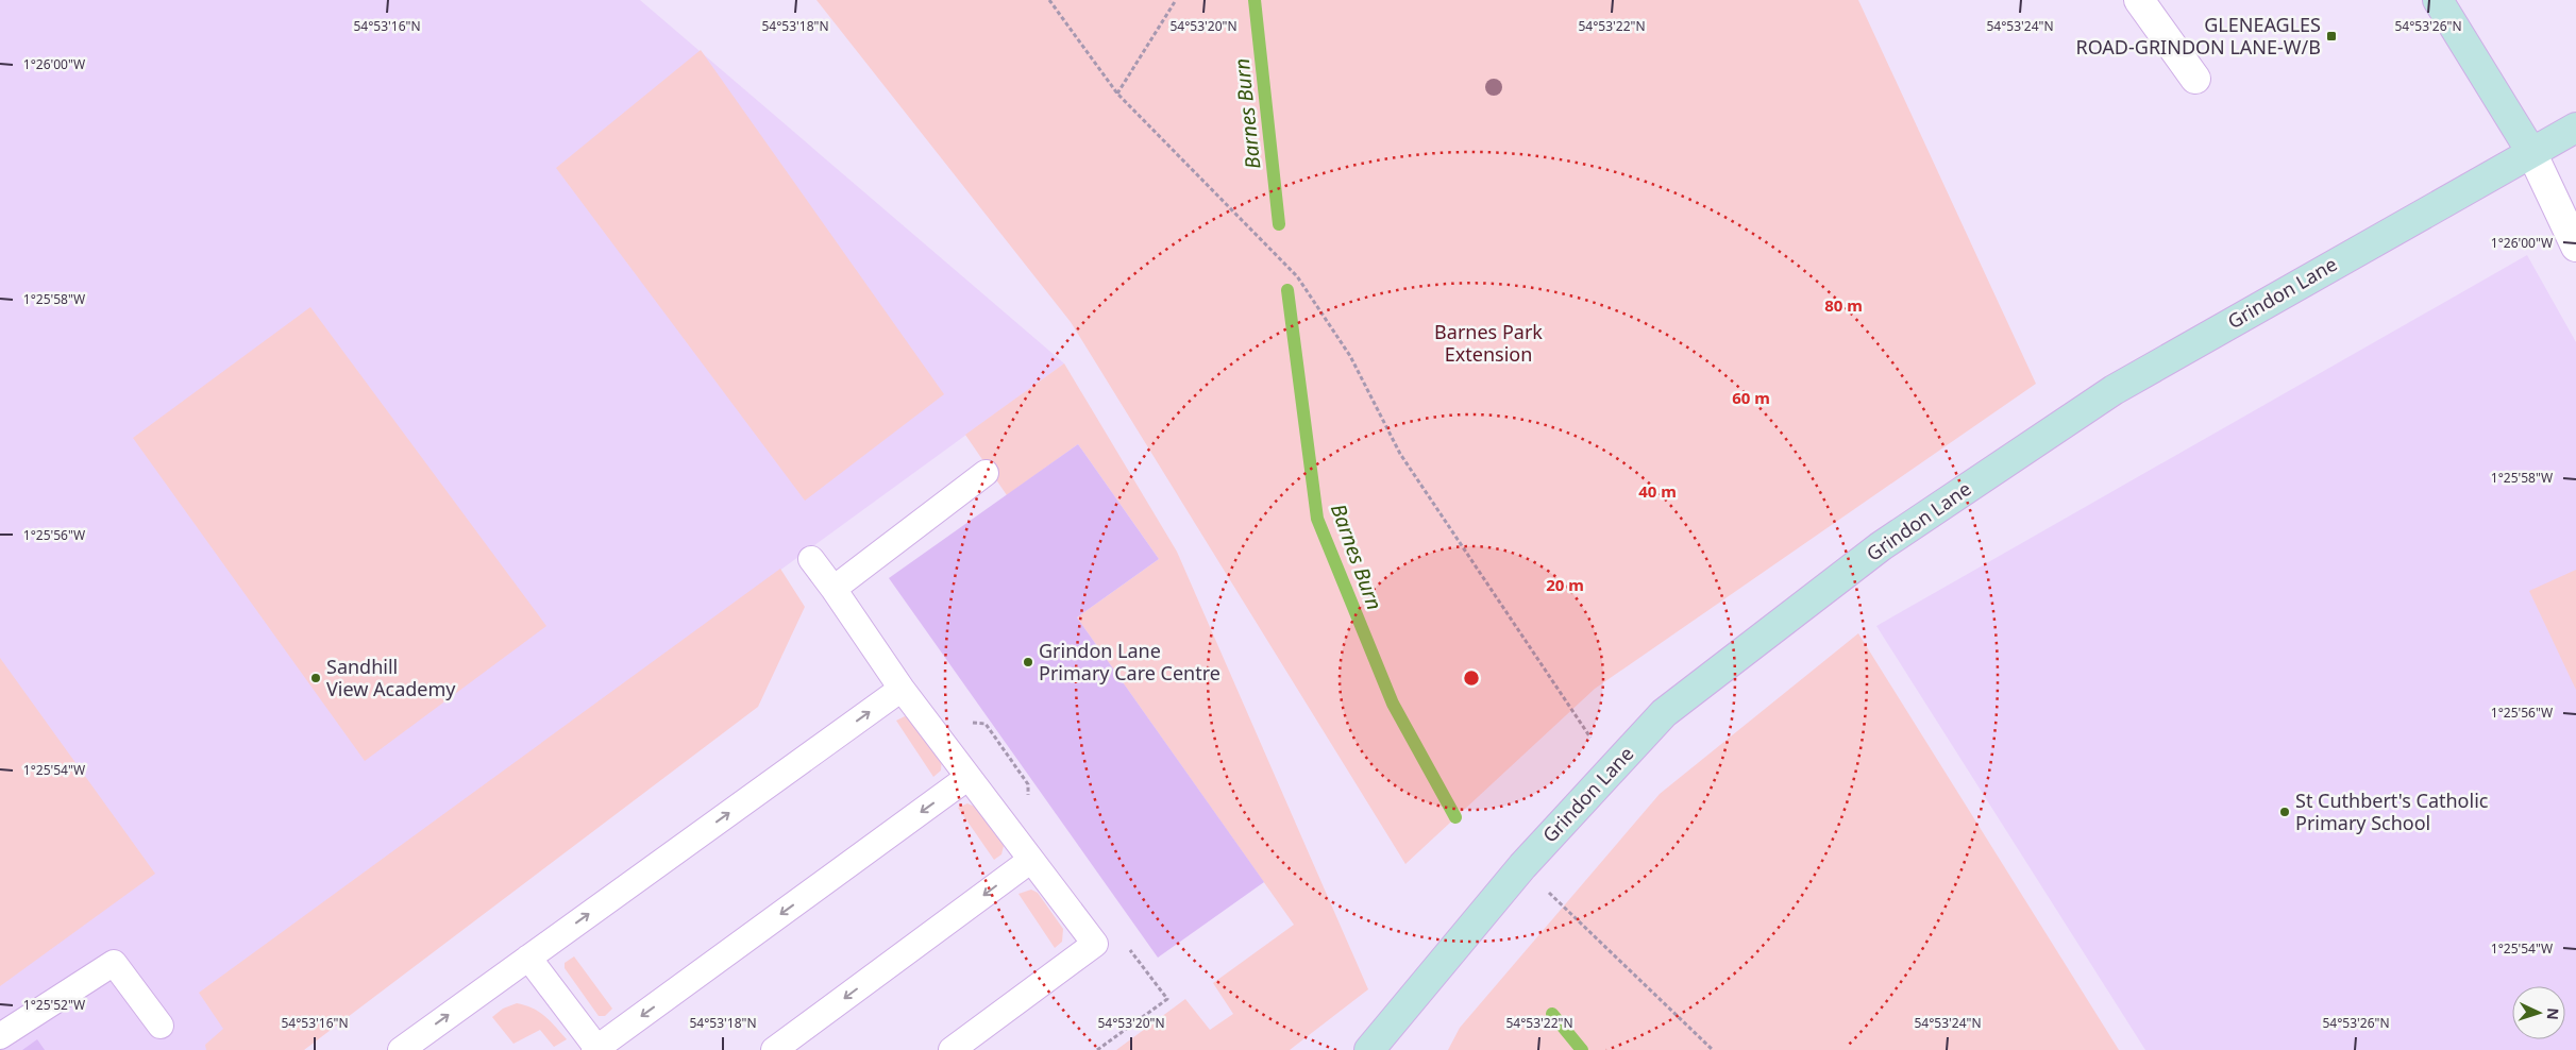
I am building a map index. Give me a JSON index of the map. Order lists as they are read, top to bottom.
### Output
{
  "streets": {
    "street": ["Grindon Lane"]
  },
  "water": ["Barnes Burn"],
  "parks": ["Barnes Park Extension"],
  "places": {
    "transit": ["GLENEAGLES ROAD-GRINDON LANE-W/B"],
    "other": ["Grindon Lane Primary Care Centre", "Sandhill View Academy", "St Cuthbert's Catholic Primary School"]
  },
  "north": "right",
  "coordinates": [
    "54°53'16\"N",
    "54°53'18\"N",
    "54°53'20\"N",
    "54°53'22\"N",
    "54°53'24\"N",
    "54°53'26\"N",
    "1°26'00\"W",
    "1°25'58\"W",
    "1°25'56\"W",
    "1°25'54\"W",
    "1°25'52\"W"
  ],
  "rings": [
    "80 m",
    "60 m",
    "40 m",
    "20 m"
  ]
}
